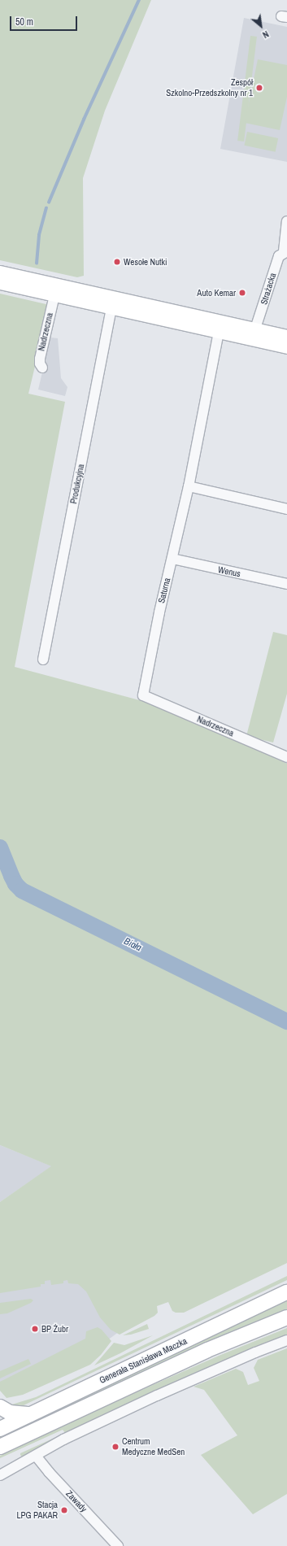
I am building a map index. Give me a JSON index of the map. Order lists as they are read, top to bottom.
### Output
{
  "streets": {
    "highway": ["Generała Stanisława Maczka"],
    "street": [
      "Strażacka",
      "Nadrzeczna",
      "Produkcyjna",
      "Wenus",
      "Saturna",
      "Zawady"
    ]
  },
  "crossings": [
    ["Nadrzeczna", "Saturna"],
    ["Wenus", "Saturna"]
  ],
  "water": ["Biała"],
  "places": [
    "Zespół Szkolno-Przedszkolny nr 1",
    "Wesołe Nutki",
    "Auto Kemar",
    "BP Żubr",
    "Centrum Medyczne MedSen",
    "Stacja LPG PAKAR"
  ],
  "scale_bar": "50 m",
  "north": "bottom right"
}
